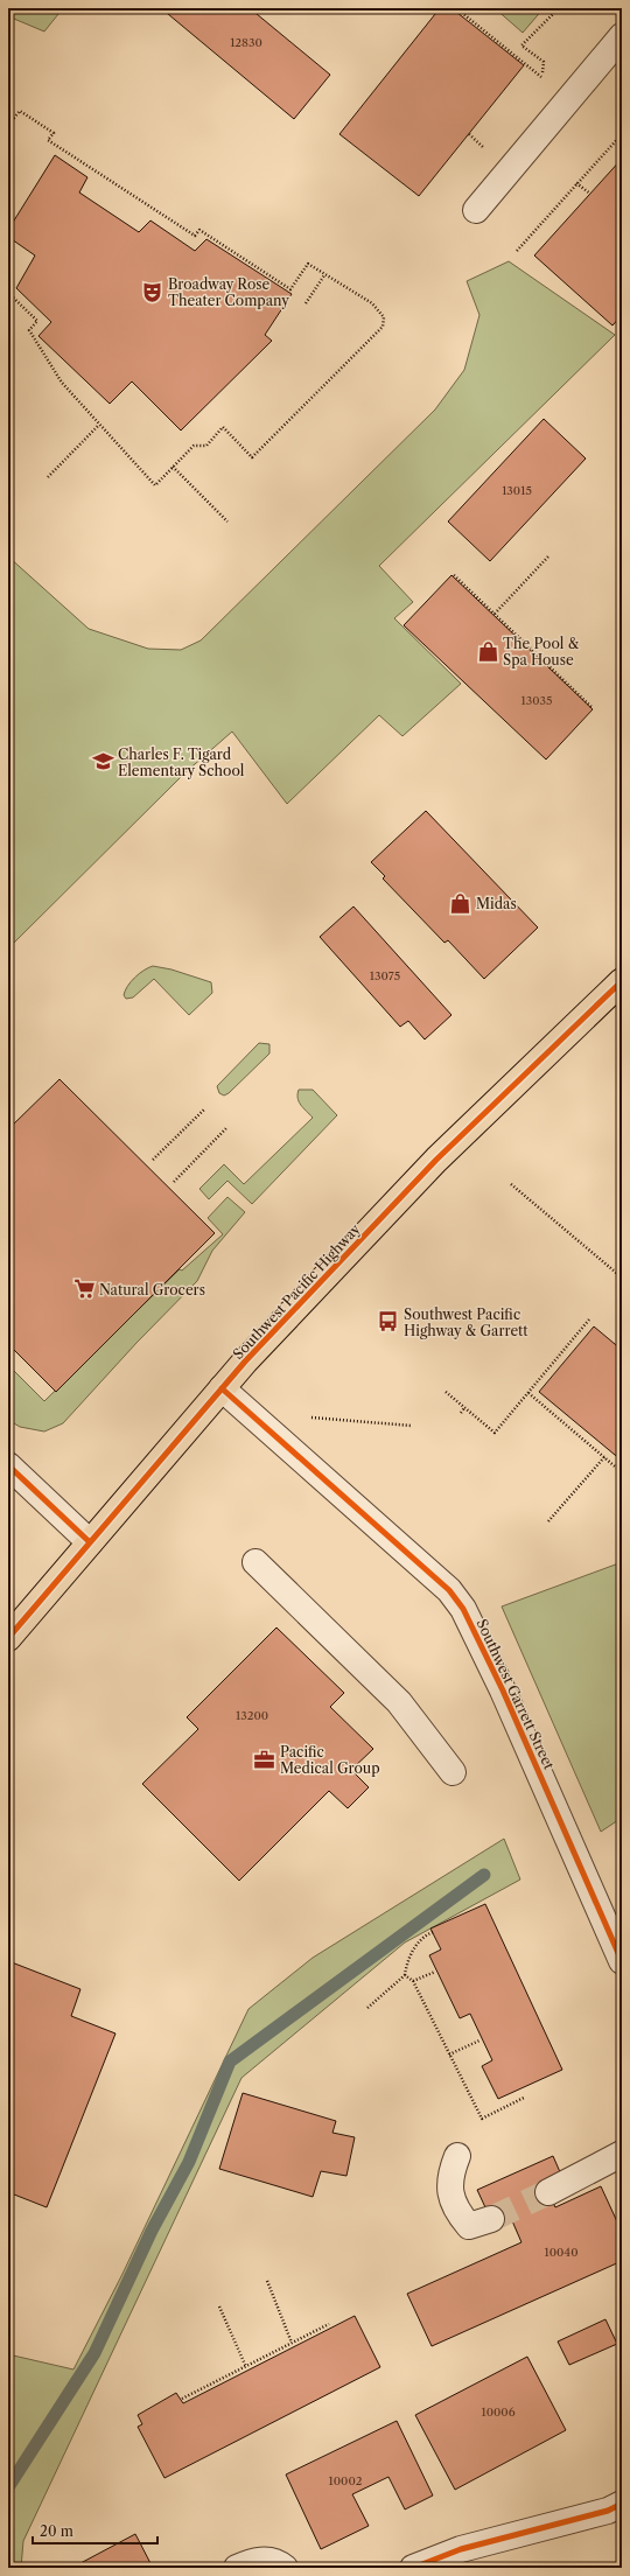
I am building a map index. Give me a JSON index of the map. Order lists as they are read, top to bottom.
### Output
{
  "streets": {
    "highway": ["Southwest Pacific Highway"],
    "street": ["Southwest Garrett Street"]
  },
  "crossings": [
    ["Southwest Pacific Highway", "Southwest Garrett Street"]
  ],
  "places": {
    "theatre": ["Broadway Rose Theater Company"],
    "shop": ["The Pool & Spa House", "Midas"],
    "school or university": ["Charles F. Tigard Elementary School"],
    "supermarket": ["Natural Grocers"],
    "bus stop": ["Southwest Pacific Highway & Garrett"],
    "office": ["Pacific Medical Group"]
  },
  "house_numbers": [
    "12830",
    "13015",
    "13035",
    "13075",
    "13200",
    "10040",
    "10006",
    "10002"
  ],
  "scale_bar": "20 m"
}
